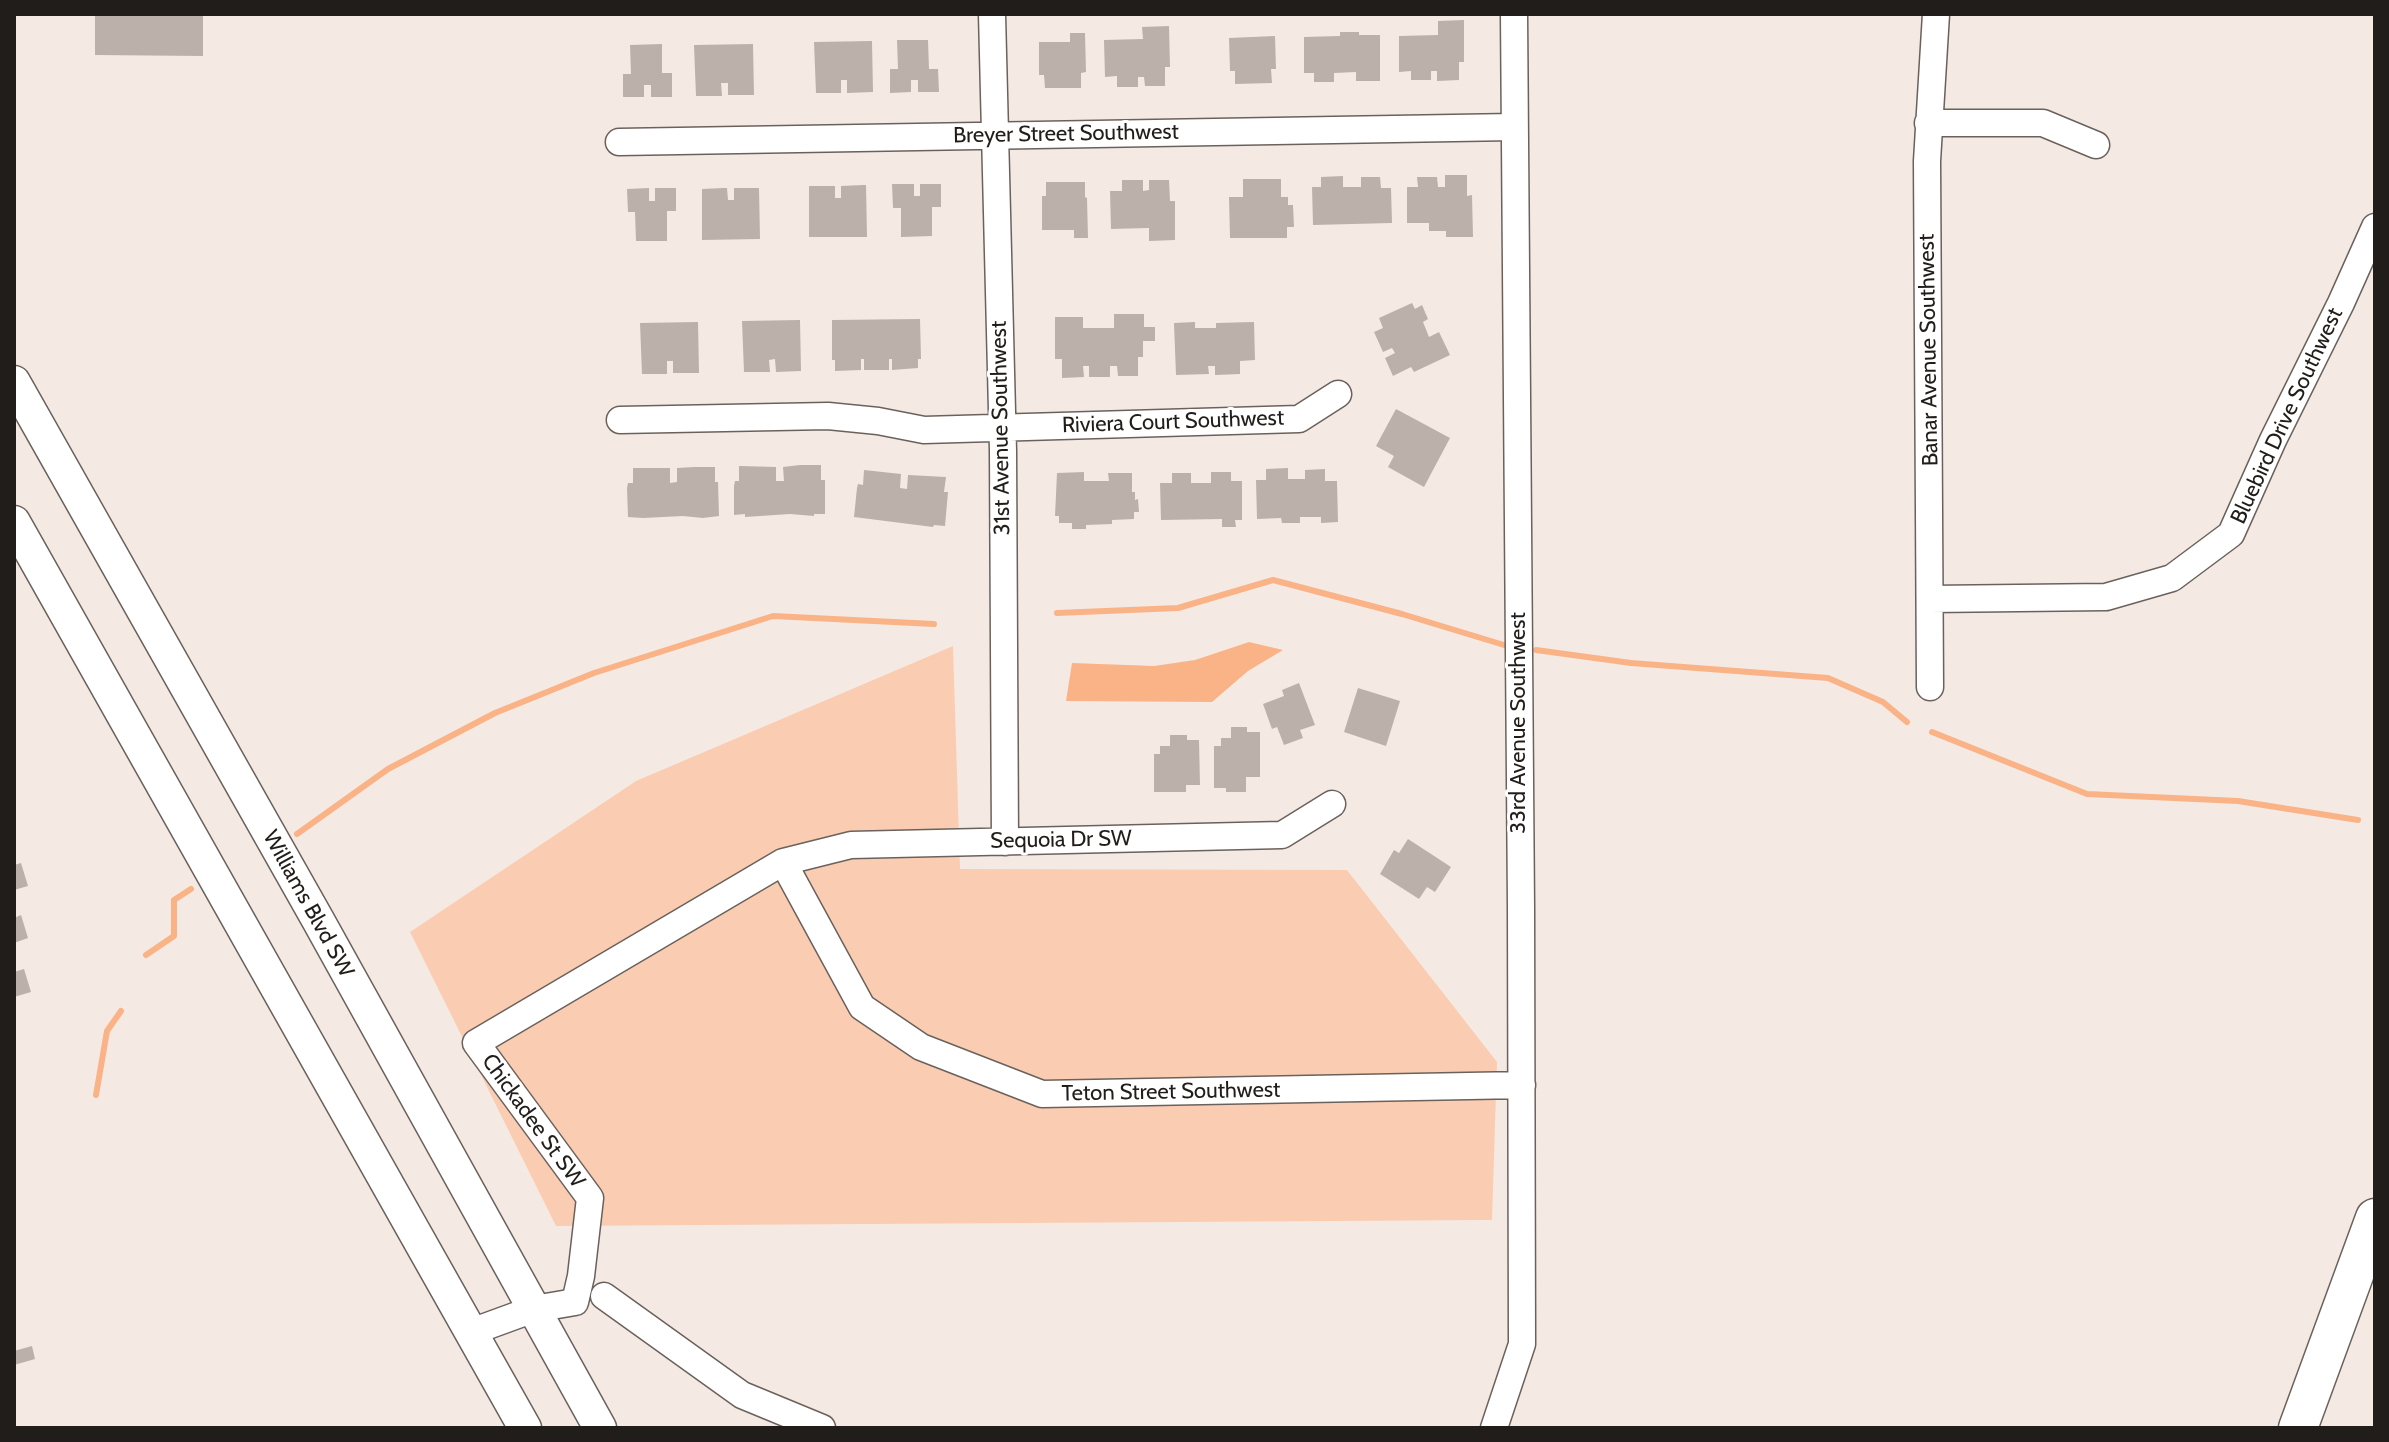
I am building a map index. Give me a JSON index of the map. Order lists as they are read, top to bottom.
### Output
{
  "streets": {
    "main road": ["Williams Blvd SW"],
    "street": [
      "Breyer Street Southwest",
      "Banar Avenue Southwest",
      "Bluebird Drive Southwest",
      "Riviera Court Southwest",
      "31st Avenue Southwest",
      "33rd Avenue Southwest",
      "Sequoia Dr SW",
      "Teton Street Southwest",
      "Chickadee St SW"
    ]
  },
  "crossings": [
    ["Breyer Street Southwest", "31st Avenue Southwest"],
    ["Breyer Street Southwest", "33rd Avenue Southwest"],
    ["Banar Avenue Southwest", "Bluebird Drive Southwest"],
    ["Riviera Court Southwest", "31st Avenue Southwest"],
    ["31st Avenue Southwest", "Sequoia Dr SW"],
    ["33rd Avenue Southwest", "Teton Street Southwest"],
    ["Sequoia Dr SW", "Teton Street Southwest"],
    ["Sequoia Dr SW", "Chickadee St SW"],
    ["Williams Blvd SW", "Chickadee St SW"],
    ["Teton Street Southwest", "Chickadee St SW"]
  ]
}
